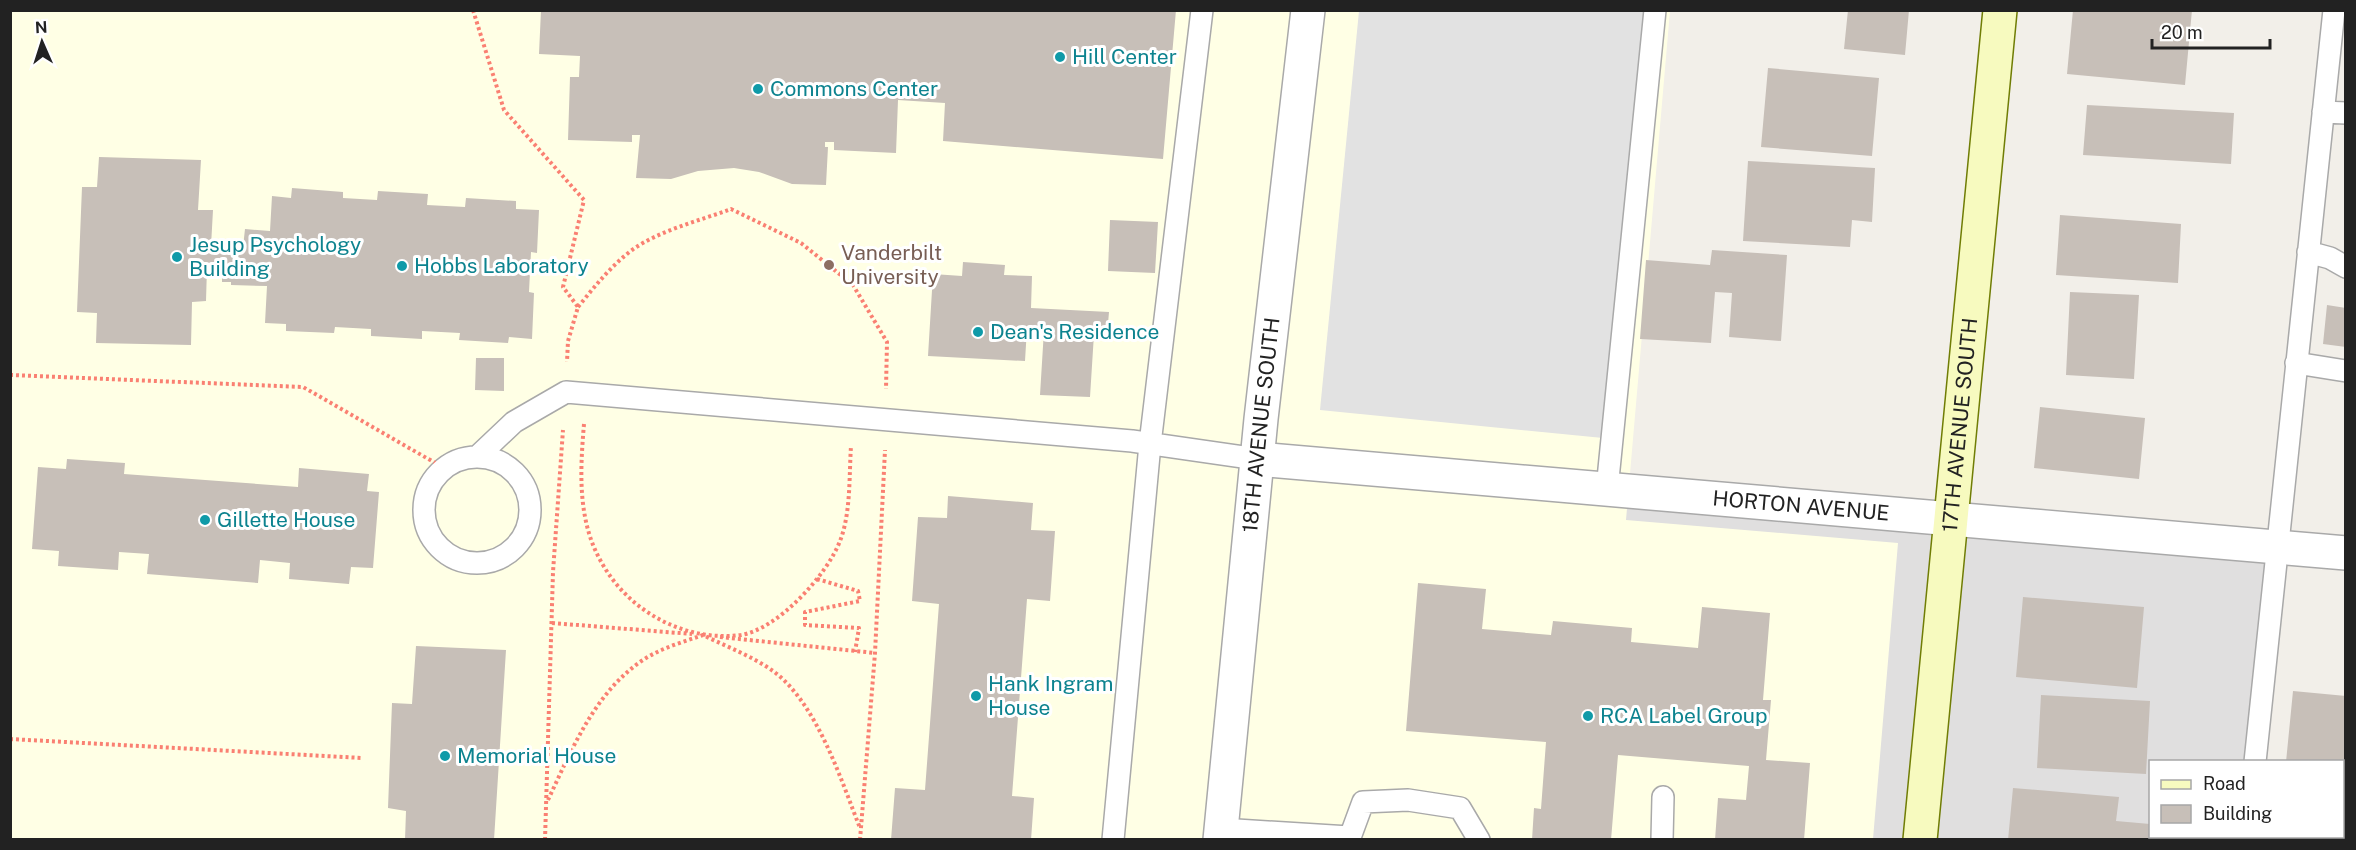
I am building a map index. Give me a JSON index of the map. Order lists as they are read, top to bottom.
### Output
{
  "streets": {
    "main road": ["17TH AVENUE SOUTH"],
    "street": ["18TH AVENUE SOUTH", "HORTON AVENUE"]
  },
  "crossings": [
    ["18TH AVENUE SOUTH", "HORTON AVENUE"],
    ["17TH AVENUE SOUTH", "HORTON AVENUE"]
  ],
  "places": [
    "Hill Center",
    "Commons Center",
    "Jesup Psychology Building",
    "Vanderbilt University",
    "Hobbs Laboratory",
    "Dean's Residence",
    "Gillette House",
    "Hank Ingram House",
    "RCA Label Group",
    "Memorial House"
  ],
  "legend": ["Road", "Building"],
  "scale_bar": "20 m",
  "north": "top"
}
